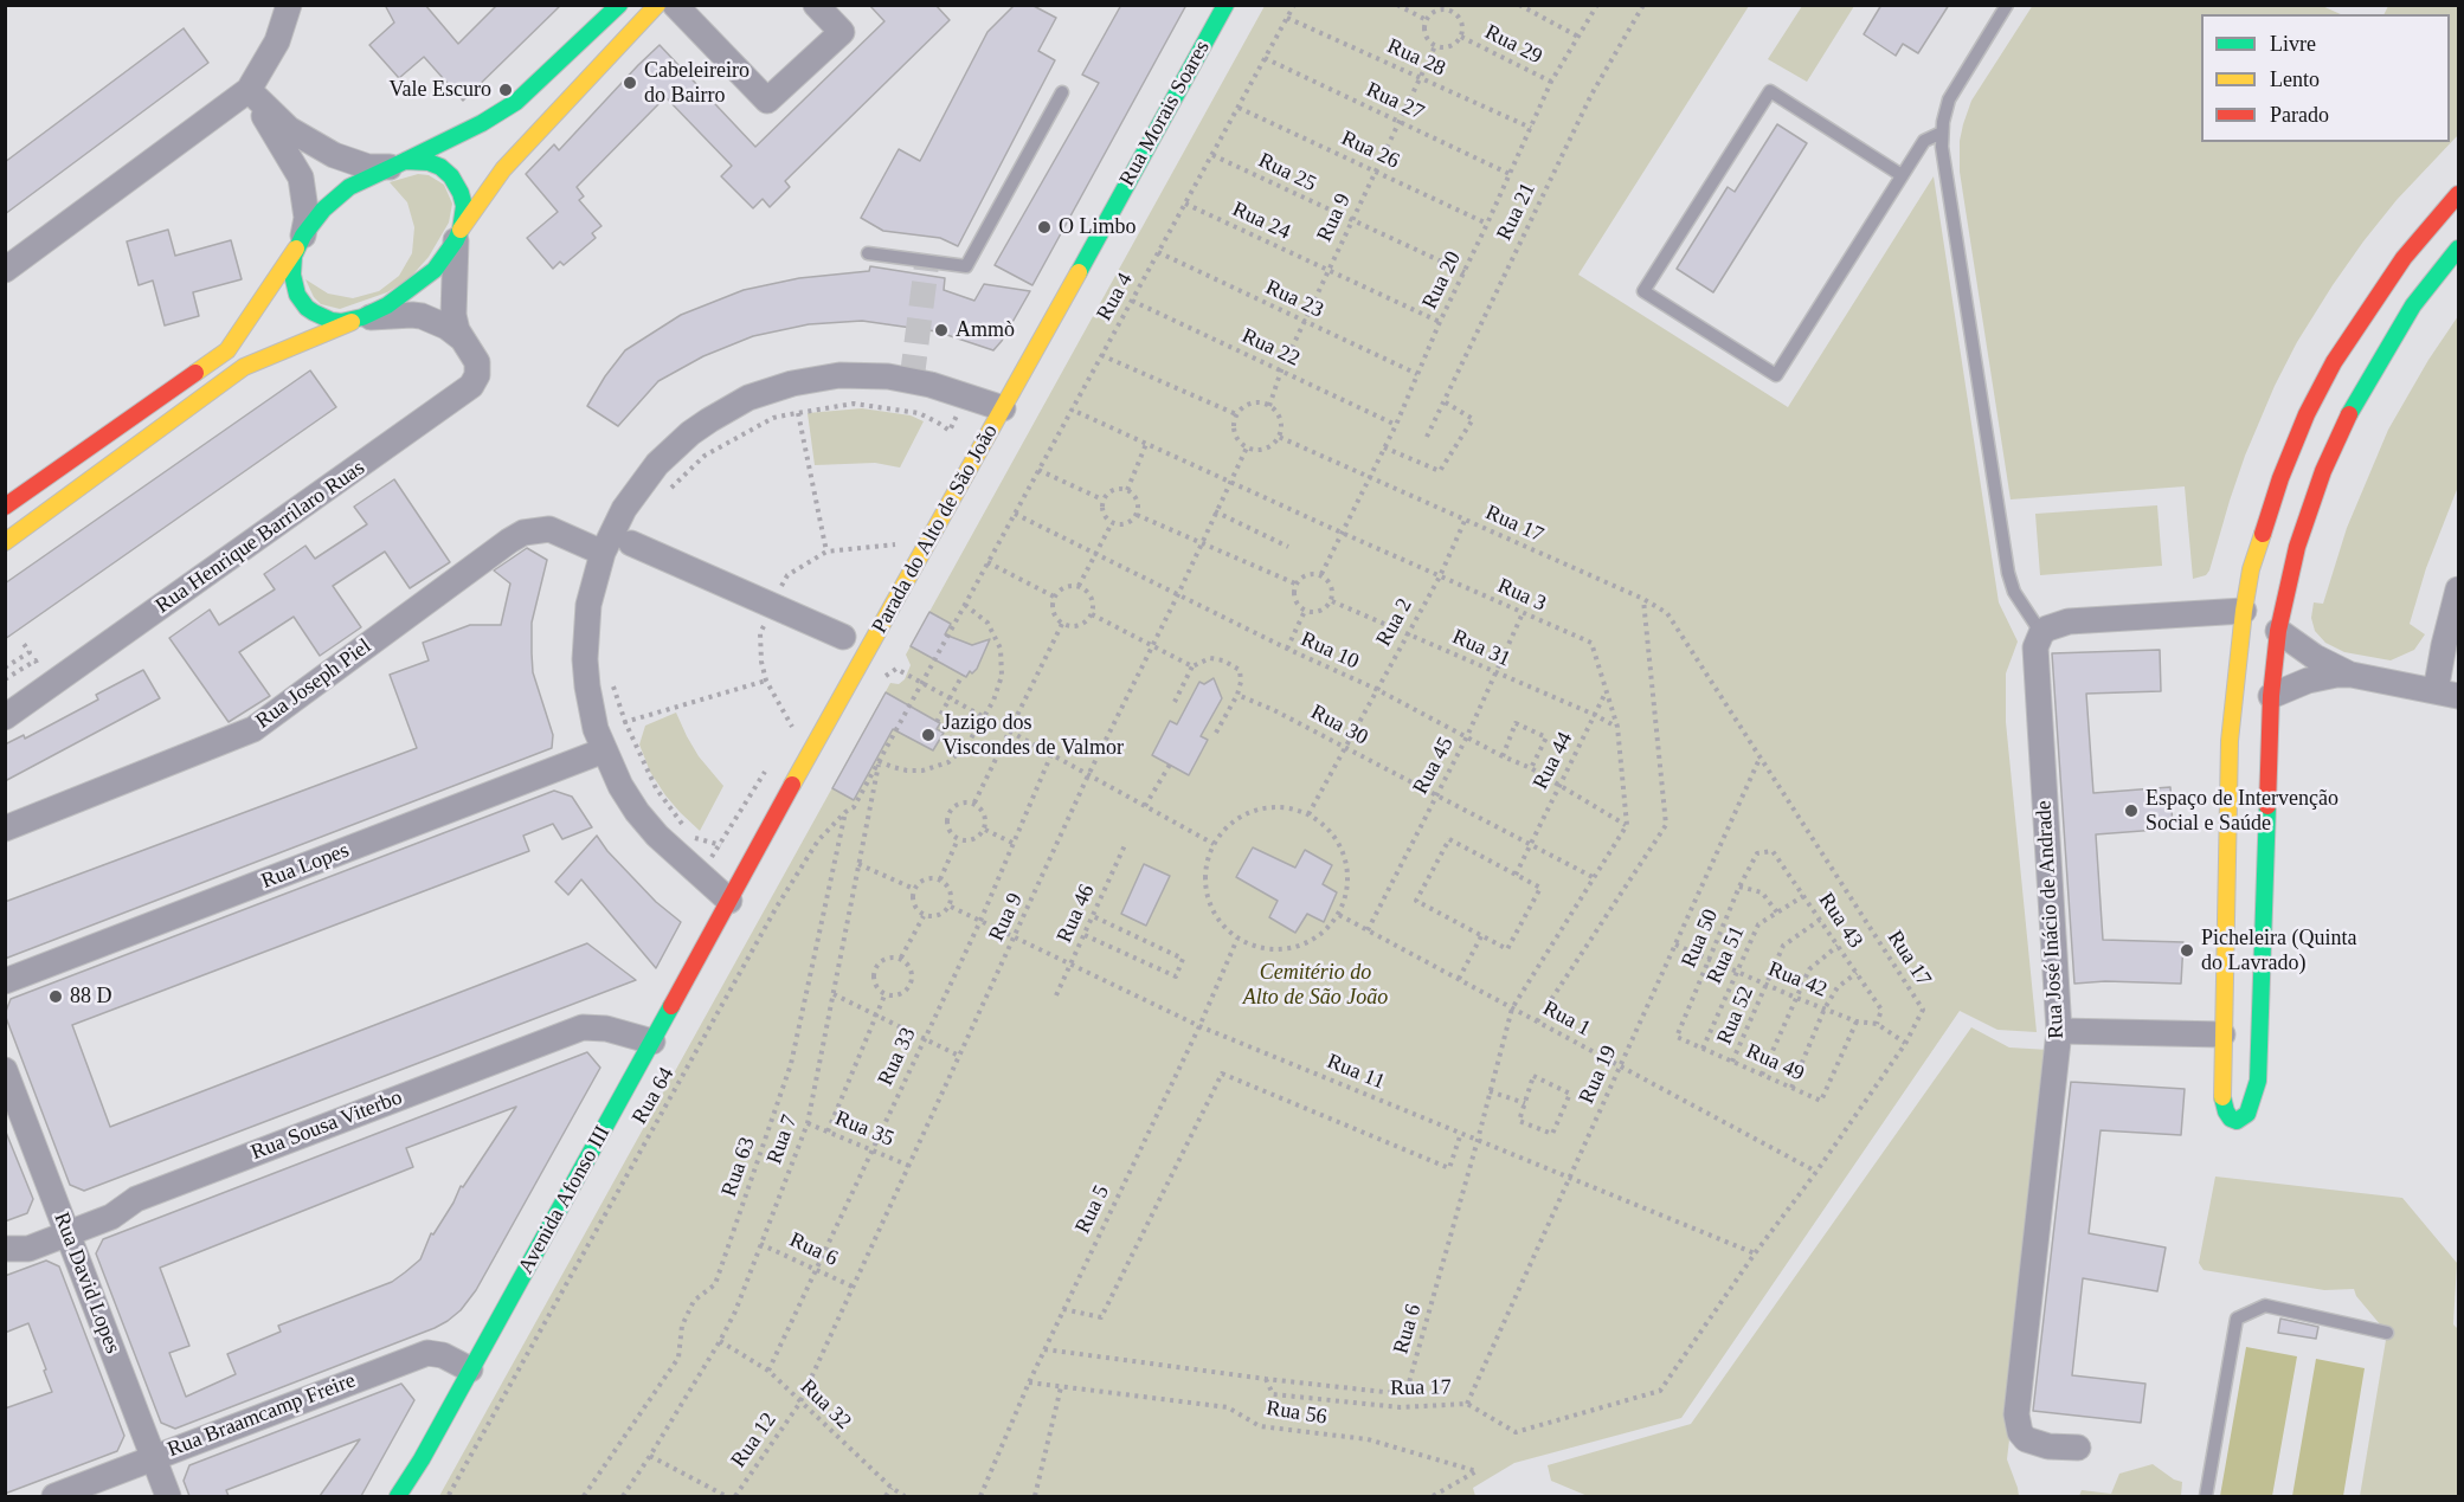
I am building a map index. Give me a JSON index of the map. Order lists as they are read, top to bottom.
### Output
{
  "streets": {
    "main road": ["Rua Morais Soares", "Parada do Alto de São João", "Avenida Afonso III"],
    "street": [
      "Rua Henrique Barrilaro Ruas",
      "Rua Joseph Piel",
      "Rua Lopes",
      "Rua José Inácio de Andrade",
      "Rua Sousa Viterbo",
      "Rua David Lopes",
      "Rua Braamcamp Freire"
    ],
    "path": [
      "Rua 29",
      "Rua 28",
      "Rua 27",
      "Rua 26",
      "Rua 25",
      "Rua 21",
      "Rua 9",
      "Rua 24",
      "Rua 20",
      "Rua 4",
      "Rua 23",
      "Rua 22",
      "Rua 17",
      "Rua 3",
      "Rua 2",
      "Rua 31",
      "Rua 10",
      "Rua 30",
      "Rua 44",
      "Rua 45",
      "Rua 46",
      "Rua 43",
      "Rua 50",
      "Rua 51",
      "Rua 42",
      "Rua 52",
      "Rua 1",
      "Rua 33",
      "Rua 49",
      "Rua 11",
      "Rua 19",
      "Rua 64",
      "Rua 35",
      "Rua 7",
      "Rua 63",
      "Rua 5",
      "Rua 6",
      "Rua 32",
      "Rua 56",
      "Rua 12"
    ]
  },
  "crossings": [
    ["Rua 29", "Rua 9"],
    ["Rua 29", "Rua 20"],
    ["Rua 28", "Rua 9"],
    ["Rua 28", "Rua 20"],
    ["Rua 28", "Rua 4"],
    ["Rua 27", "Rua 9"],
    ["Rua 27", "Rua 20"],
    ["Rua 27", "Rua 4"],
    ["Rua Morais Soares", "Parada do Alto de São João"],
    ["Rua 26", "Rua 9"],
    ["Rua 26", "Rua 20"],
    ["Rua 26", "Rua 4"],
    ["Rua 25", "Rua 9"],
    ["Rua 25", "Rua 20"],
    ["Rua 25", "Rua 4"],
    ["Rua 9", "Rua 24"],
    ["Rua 9", "Rua 23"],
    ["Rua 9", "Rua 22"],
    ["Rua 9", "Rua 17"],
    ["Rua 9", "Rua 3"],
    ["Rua 9", "Rua 10"],
    ["Rua 9", "Rua 11"],
    ["Rua 9", "Rua 35"],
    ["Rua 9", "Rua 6"],
    ["Rua 9", "Rua 32"],
    ["Rua 9", "Rua 12"],
    ["Rua 24", "Rua 20"],
    ["Rua 24", "Rua 4"],
    ["Rua 20", "Rua 23"],
    ["Rua 20", "Rua 22"],
    ["Rua 20", "Rua 17"],
    ["Rua 20", "Rua 3"],
    ["Rua 20", "Rua 31"],
    ["Rua 4", "Rua 23"],
    ["Rua 4", "Rua 22"],
    ["Rua 4", "Rua 3"],
    ["Rua 4", "Rua 10"],
    ["Rua 4", "Rua 64"],
    ["Rua 17", "Rua 2"],
    ["Rua 17", "Rua 42"],
    ["Rua 17", "Rua 1"],
    ["Rua 17", "Rua 11"],
    ["Rua 17", "Rua 19"],
    ["Rua 17", "Rua 6"],
    ["Parada do Alto de São João", "Rua Joseph Piel"],
    ["Parada do Alto de São João", "Rua Lopes"],
    ["Parada do Alto de São João", "Avenida Afonso III"],
    ["Rua 3", "Rua 2"],
    ["Rua 3", "Rua 31"],
    ["Rua 3", "Rua 10"],
    ["Rua 3", "Rua 44"],
    ["Rua 3", "Rua 45"],
    ["Rua 2", "Rua 31"],
    ["Rua 2", "Rua 10"],
    ["Rua 2", "Rua 30"],
    ["Rua 2", "Rua 1"],
    ["Rua 2", "Rua 5"],
    ["Rua 31", "Rua 44"],
    ["Rua 31", "Rua 45"],
    ["Rua 10", "Rua 44"],
    ["Rua 10", "Rua 45"],
    ["Rua 30", "Rua 44"],
    ["Rua 30", "Rua 45"],
    ["Rua 45", "Rua 1"],
    ["Rua 46", "Rua 11"],
    ["Rua 43", "Rua 50"],
    ["Rua 43", "Rua 51"],
    ["Rua 43", "Rua 42"],
    ["Rua 43", "Rua 52"],
    ["Rua 50", "Rua 42"],
    ["Rua 50", "Rua 49"],
    ["Rua 51", "Rua 42"],
    ["Rua 51", "Rua 49"],
    ["Rua 42", "Rua 52"],
    ["Rua 42", "Rua 49"],
    ["Rua 42", "Rua 19"],
    ["Rua 52", "Rua 49"],
    ["Rua 1", "Rua 19"],
    ["Rua 1", "Rua 5"],
    ["Rua 1", "Rua 6"],
    ["Rua 33", "Rua 11"],
    ["Rua 33", "Rua 35"],
    ["Rua 33", "Rua 6"],
    ["Rua 33", "Rua 32"],
    ["Rua 11", "Rua 19"],
    ["Rua 11", "Rua 5"],
    ["Rua 11", "Rua 6"],
    ["Rua 64", "Rua 7"],
    ["Rua 64", "Rua 63"],
    ["Rua Sousa Viterbo", "Avenida Afonso III"],
    ["Rua Sousa Viterbo", "Rua David Lopes"],
    ["Rua 35", "Rua 7"],
    ["Rua 7", "Rua 6"],
    ["Rua 7", "Rua 32"],
    ["Avenida Afonso III", "Rua Braamcamp Freire"],
    ["Rua 5", "Rua 6"],
    ["Rua 5", "Rua 56"],
    ["Rua David Lopes", "Rua Braamcamp Freire"],
    ["Rua 32", "Rua 12"]
  ],
  "parks": ["Cemitério do Alto de São João"],
  "places": [
    "Cabeleireiro do Bairro",
    "Vale Escuro",
    "O Limbo",
    "Ammò",
    "Jazigo dos Viscondes de Valmor",
    "Espaço de Intervenção Social e Saúde",
    "Picheleira (Quinta do Lavrado)",
    "88 D"
  ],
  "legend": ["Livre", "Lento", "Parado"]
}
